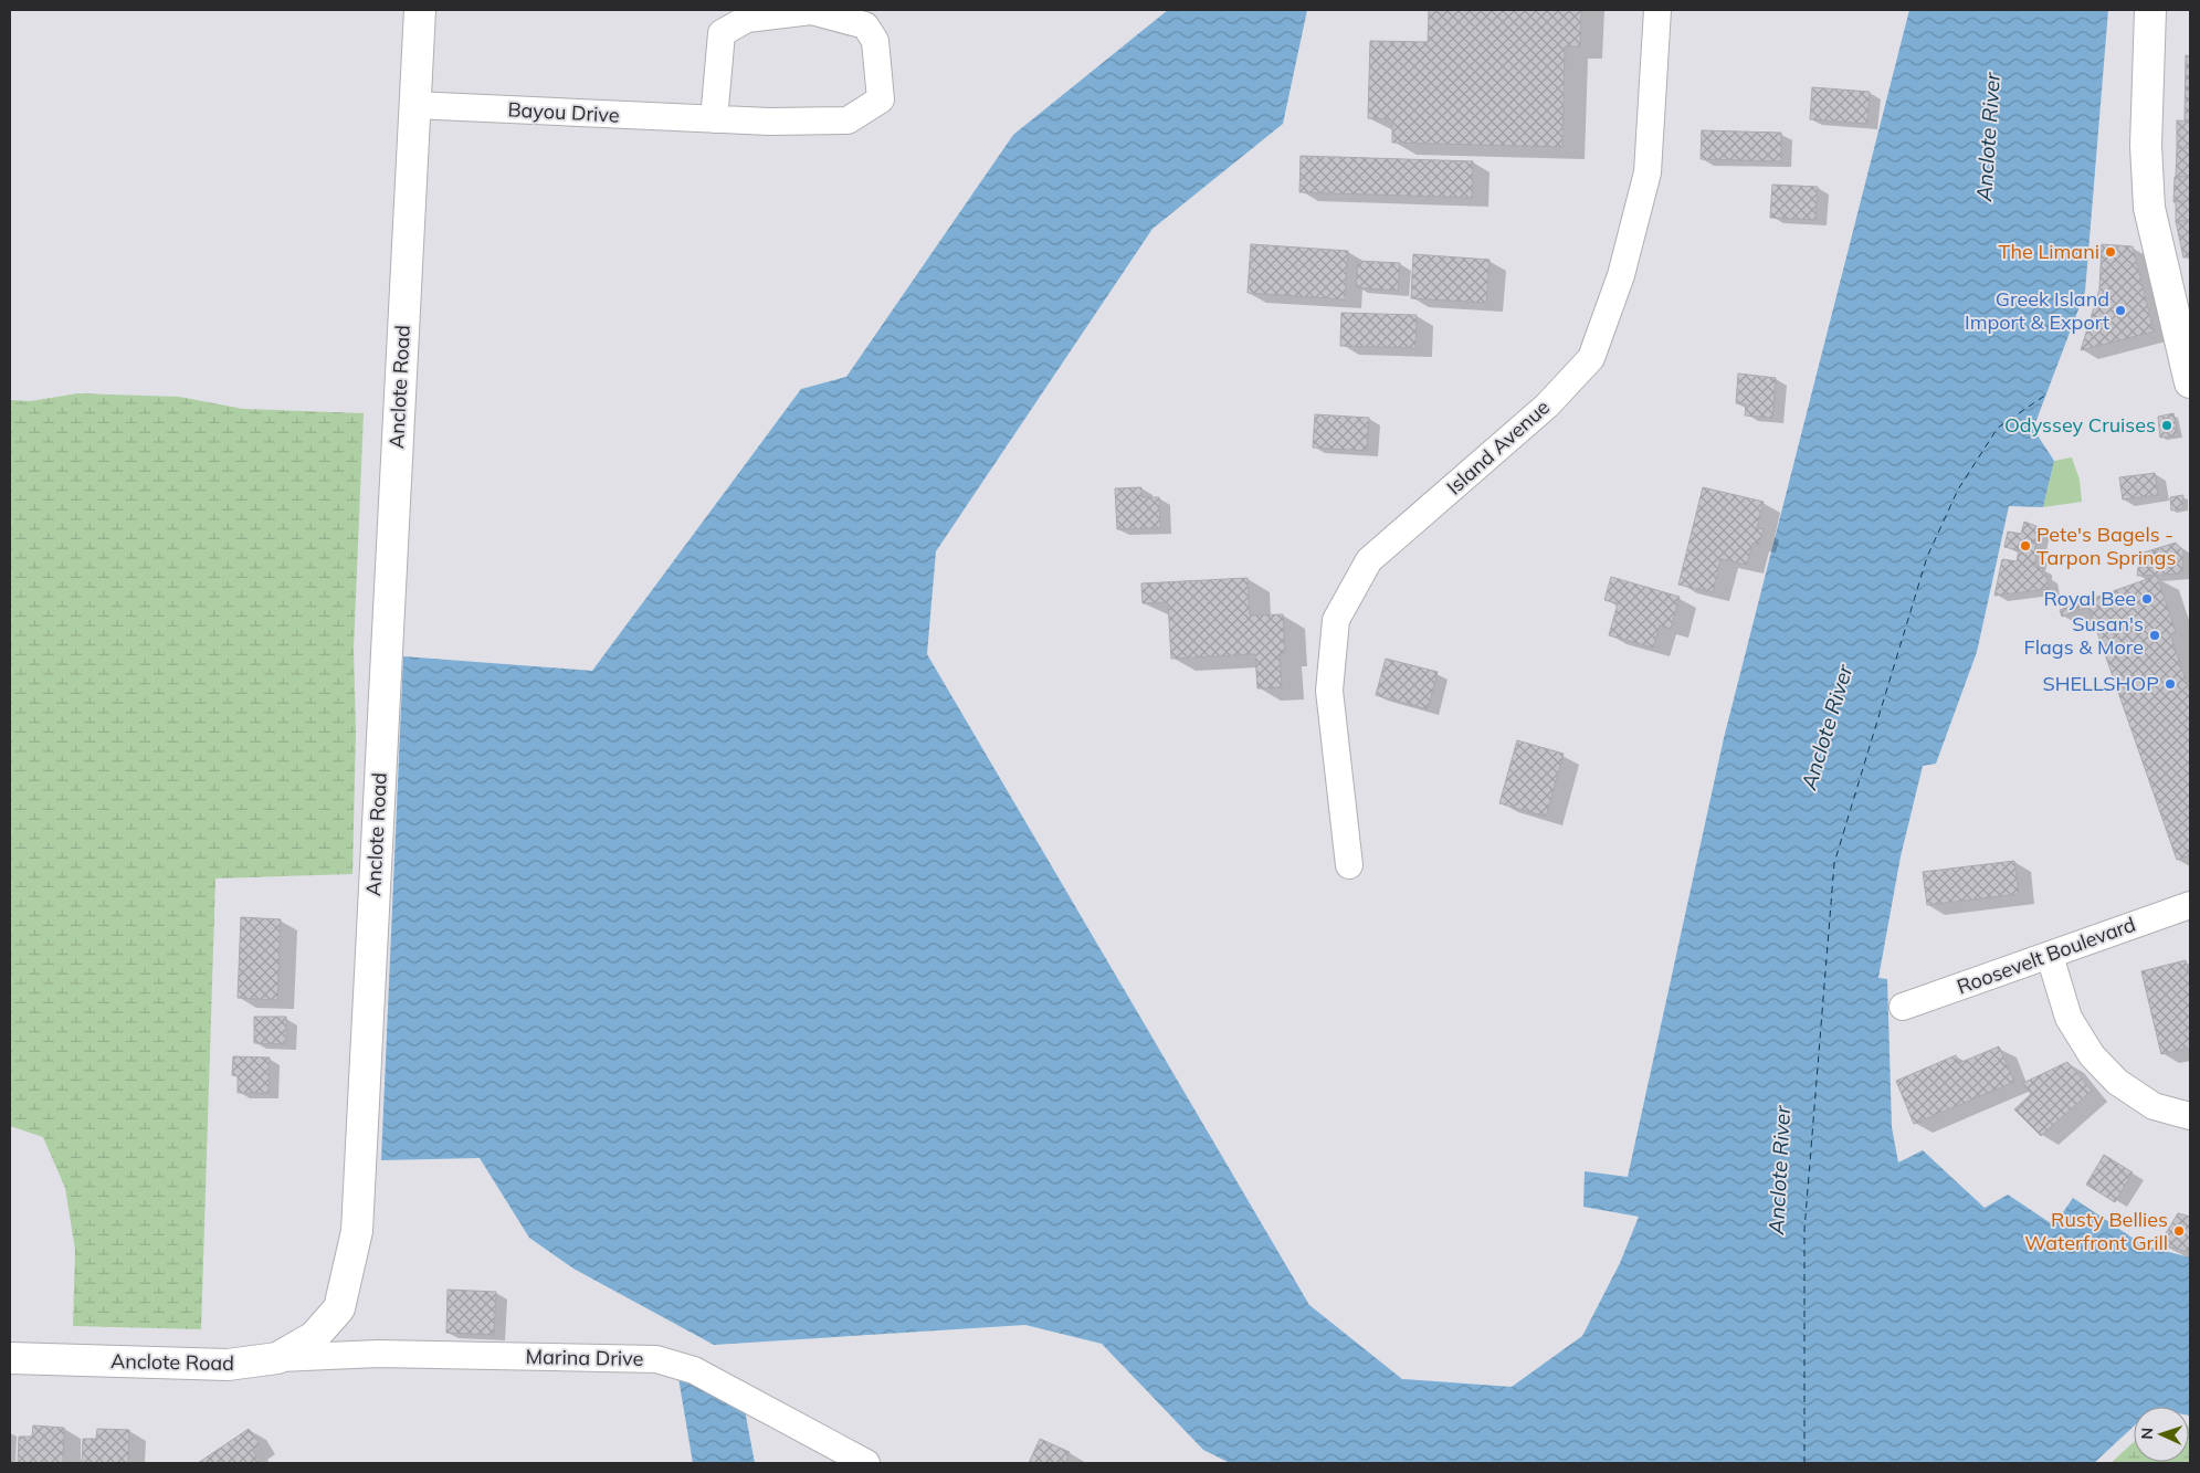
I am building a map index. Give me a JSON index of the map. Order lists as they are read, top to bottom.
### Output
{
  "streets": {
    "street": [
      "Bayou Drive",
      "Anclote Road",
      "Island Avenue",
      "Roosevelt Boulevard",
      "Marina Drive"
    ]
  },
  "crossings": [
    ["Bayou Drive", "Anclote Road"],
    ["Anclote Road", "Marina Drive"]
  ],
  "water": ["Anclote River"],
  "places": [
    "The Limani",
    "Greek Island Import & Export",
    "Odyssey Cruises",
    "Pete's Bagels - Tarpon Springs",
    "Royal Bee",
    "Susan's Flags & More",
    "SHELLSHOP",
    "Rusty Bellies Waterfront Grill"
  ],
  "north": "left"
}
